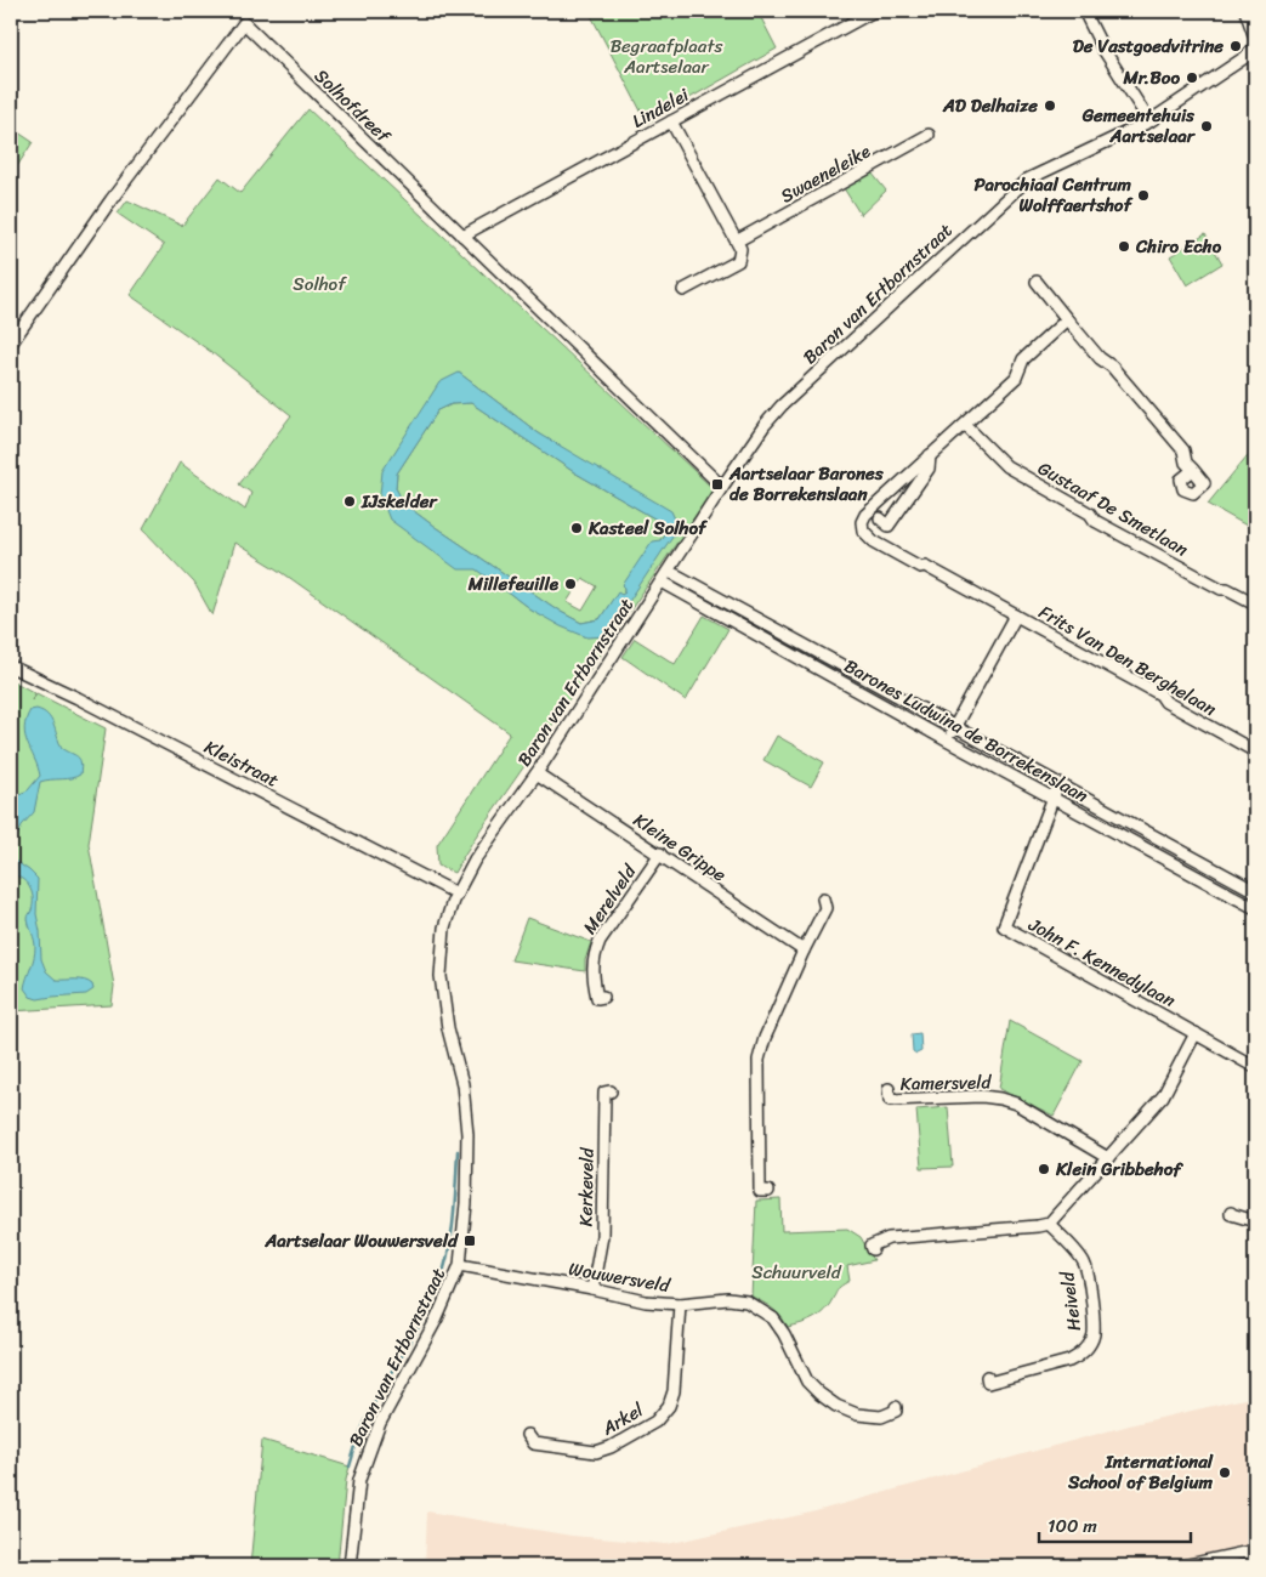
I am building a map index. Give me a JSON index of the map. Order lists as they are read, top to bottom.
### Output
{
  "streets": {
    "street": [
      "Solhofdreef",
      "Lindelei",
      "Swaeneleike",
      "Baron van Ertbornstraat",
      "Gustaaf De Smetlaan",
      "Frits Van Den Berghelaan",
      "Barones Ludwina de Borrekenslaan",
      "Kleistraat",
      "Kleine Grippe",
      "Merelveld",
      "John F. Kennedylaan",
      "Kamersveld",
      "Kerkeveld",
      "Wouwersveld",
      "Heiveld",
      "Arkel"
    ]
  },
  "crossings": [
    ["Solhofdreef", "Lindelei"],
    ["Solhofdreef", "Baron van Ertbornstraat"],
    ["Baron van Ertbornstraat", "Barones Ludwina de Borrekenslaan"],
    ["Baron van Ertbornstraat", "Kleistraat"],
    ["Baron van Ertbornstraat", "Kleine Grippe"],
    ["Baron van Ertbornstraat", "Wouwersveld"],
    ["Gustaaf De Smetlaan", "Frits Van Den Berghelaan"],
    ["Frits Van Den Berghelaan", "Barones Ludwina de Borrekenslaan"],
    ["Barones Ludwina de Borrekenslaan", "John F. Kennedylaan"],
    ["Kleine Grippe", "Merelveld"],
    ["Kerkeveld", "Wouwersveld"],
    ["Wouwersveld", "Arkel"]
  ],
  "parks": ["Begraafplaats Aartselaar", "Solhof", "Schuurveld"],
  "places": {
    "other": [
      "De Vastgoedvitrine",
      "Mr.Boo",
      "AD Delhaize",
      "Gemeentehuis Aartselaar",
      "Parochiaal Centrum Wolffaertshof",
      "Chiro Echo",
      "IJskelder",
      "Kasteel Solhof",
      "Millefeuille",
      "Klein Gribbehof",
      "International School of Belgium"
    ],
    "transit": ["Aartselaar Barones de Borrekenslaan", "Aartselaar Wouwersveld"]
  },
  "scale_bar": "100 m"
}
